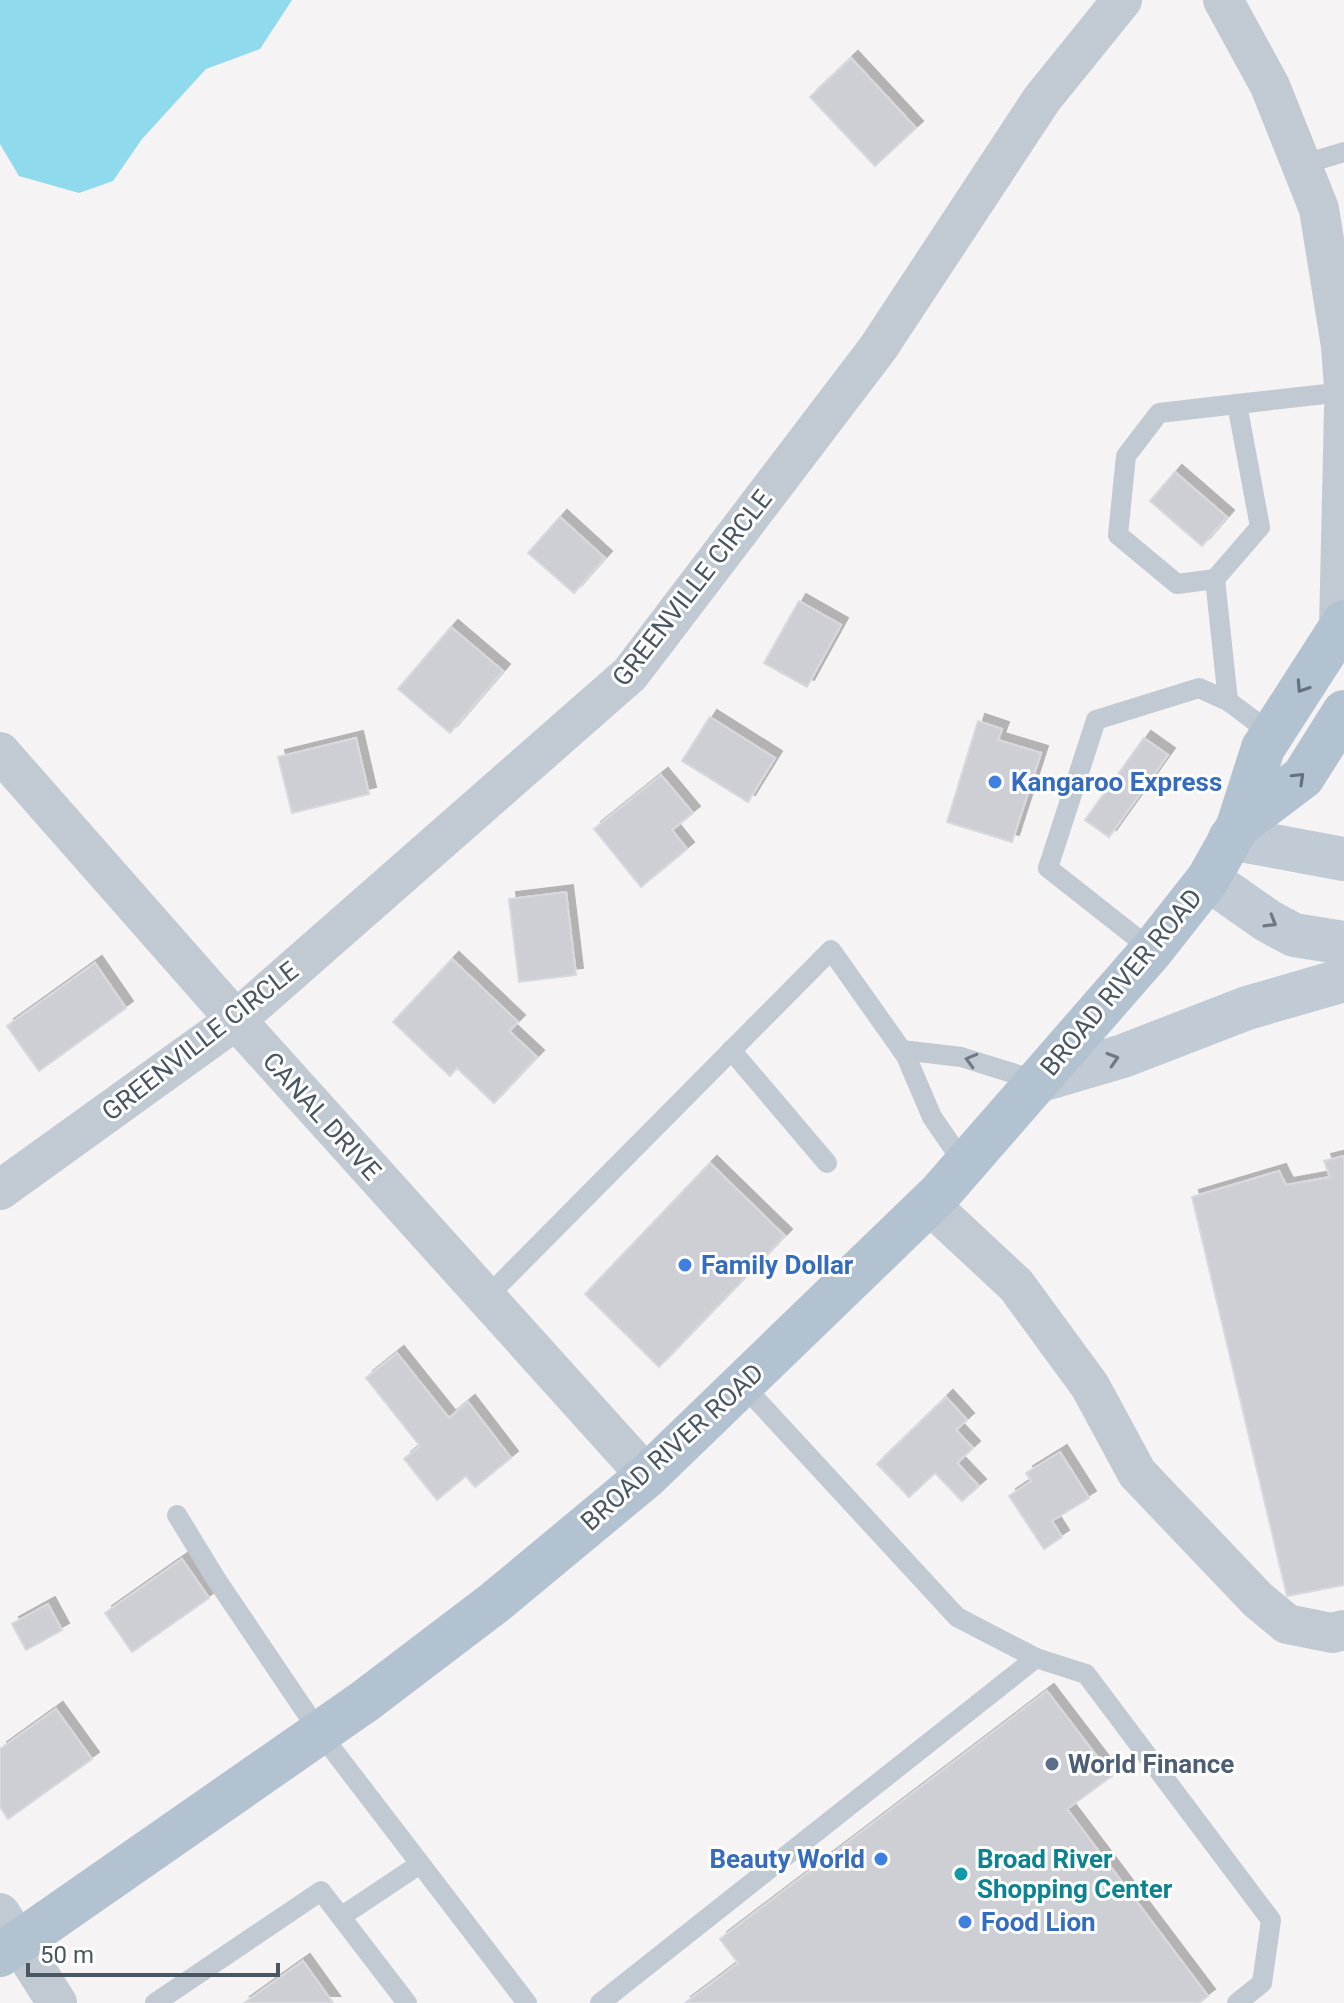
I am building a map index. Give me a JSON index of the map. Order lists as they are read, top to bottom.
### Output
{
  "streets": {
    "main road": ["BROAD RIVER ROAD"],
    "street": ["GREENVILLE CIRCLE", "CANAL DRIVE"]
  },
  "crossings": [
    ["GREENVILLE CIRCLE", "CANAL DRIVE"],
    ["BROAD RIVER ROAD", "CANAL DRIVE"]
  ],
  "places": [
    "Kangaroo Express",
    "Family Dollar",
    "World Finance",
    "Beauty World",
    "Broad River Shopping Center",
    "Food Lion"
  ],
  "scale_bar": "50 m"
}
